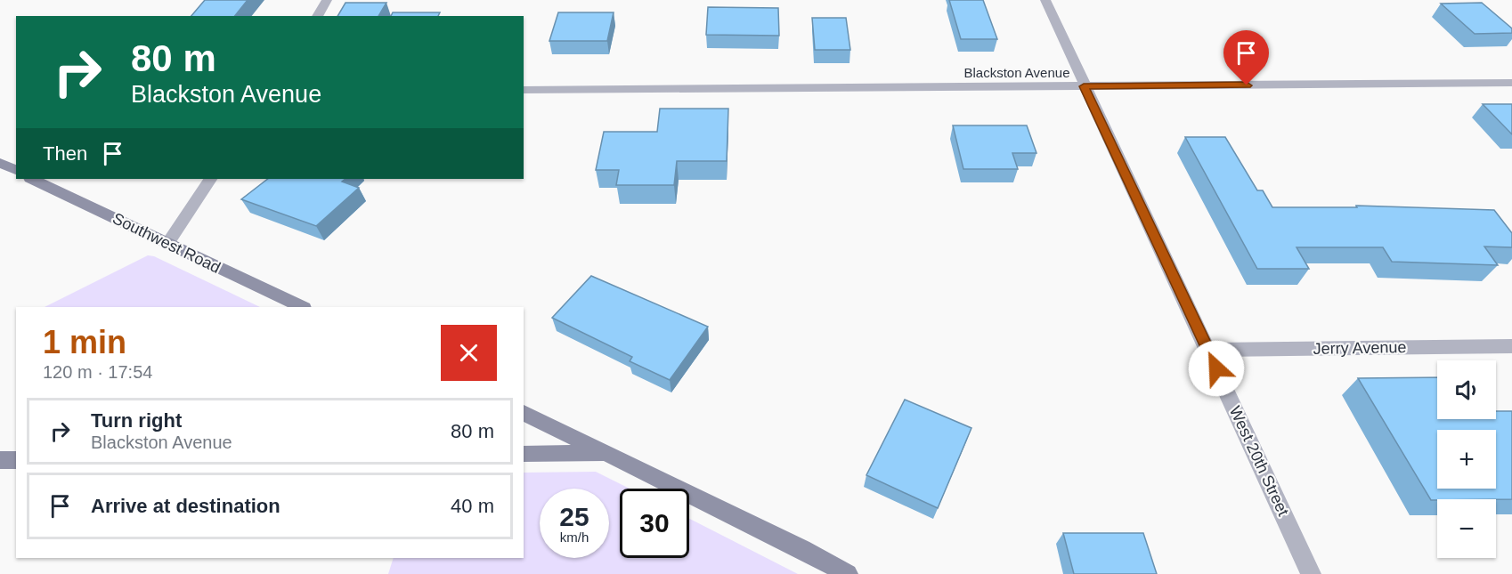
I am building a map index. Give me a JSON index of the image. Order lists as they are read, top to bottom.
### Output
{
  "streets": {
    "street": [
      "Blackston Avenue",
      "Southwest Road",
      "Jerry Avenue",
      "West 20th Street"
    ]
  },
  "crossings": [
    ["Blackston Avenue", "West 20th Street"],
    ["Jerry Avenue", "West 20th Street"]
  ],
  "page": {
    "turn": ["80 m", "Blackston Avenue"],
    "then": "Then",
    "heading": ["1 min", "120 m · 17:54"],
    "map_buttons": ["+", "−"],
    "list": [
      {
        "name": "Turn right",
        "note": "Blackston Avenue",
        "value": "80 m"
      },
      {
        "name": "Arrive at destination",
        "value": "40 m"
      }
    ],
    "speed": "25 km/h",
    "limit": "30"
  }
}
